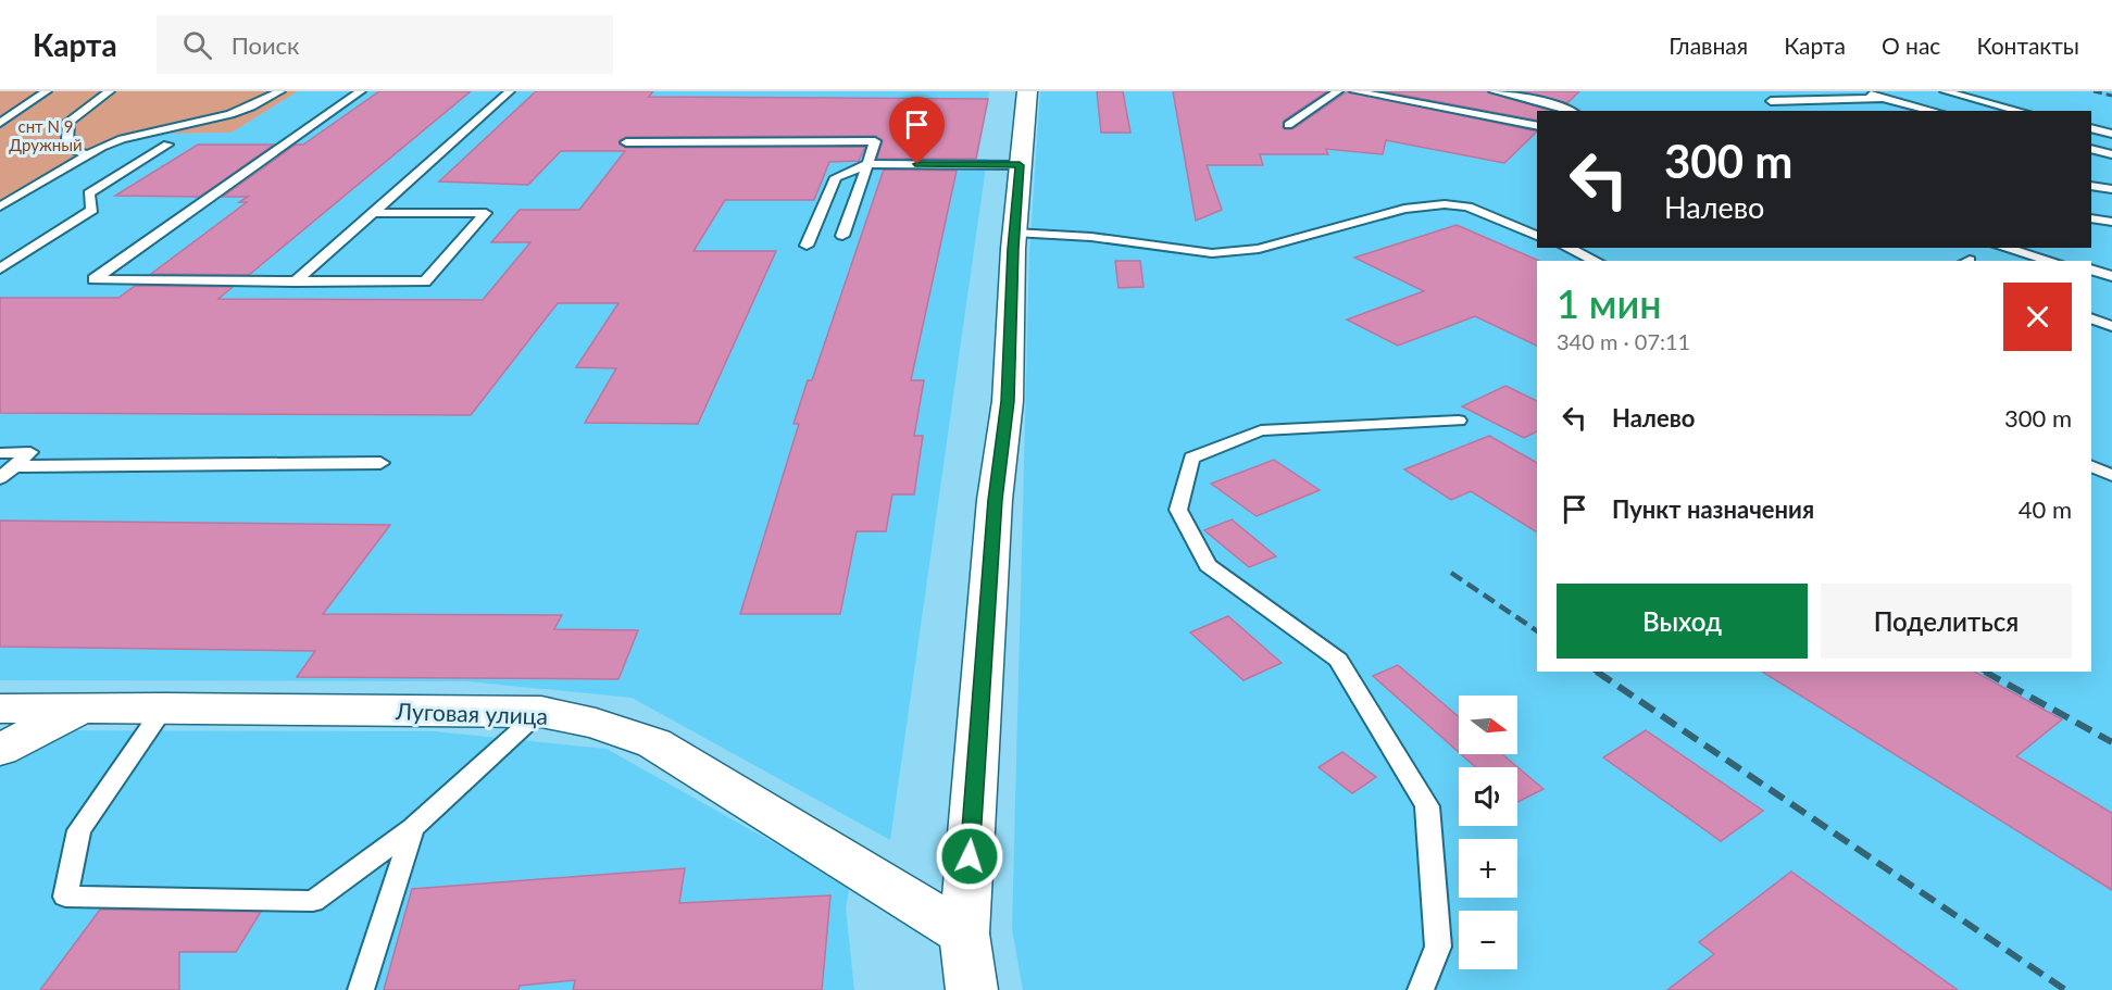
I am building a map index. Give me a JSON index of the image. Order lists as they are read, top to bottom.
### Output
{
  "streets": {
    "main road": ["Луговая улица"]
  },
  "parks": ["снт N 9 Дружный"],
  "north": "right",
  "page": {
    "header": "Карта",
    "search": "Поиск",
    "nav": [
      "Главная",
      "Карта",
      "О нас",
      "Контакты"
    ],
    "turn": ["300 m", "Налево"],
    "heading": ["1 мин", "340 m · 07:11"],
    "list": [
      {
        "name": "Налево",
        "value": "300 m"
      },
      {
        "name": "Пункт назначения",
        "value": "40 m"
      }
    ],
    "buttons": ["Выход", "Поделиться"],
    "map_buttons": ["+", "−"]
  }
}
